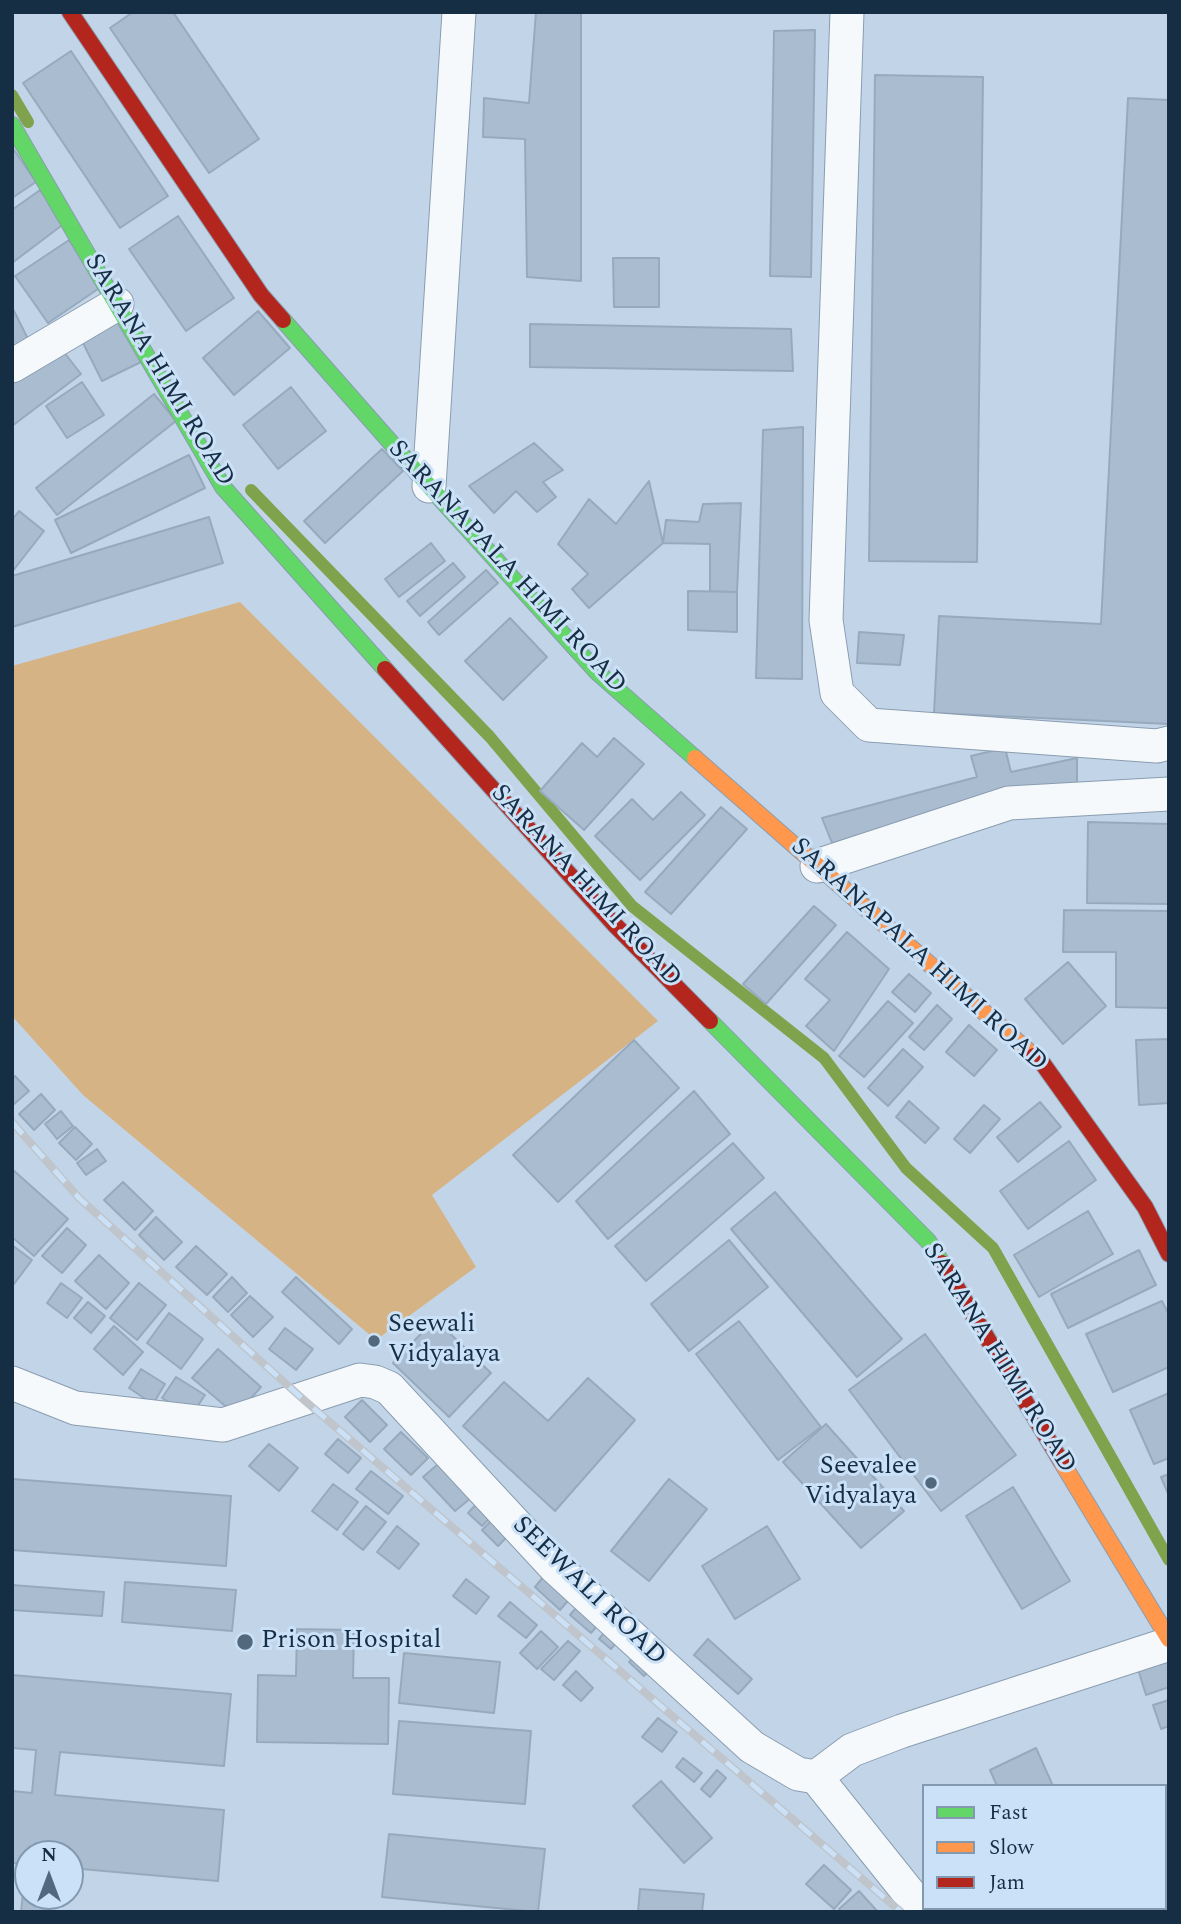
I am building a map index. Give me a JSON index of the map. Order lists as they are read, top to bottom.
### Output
{
  "streets": {
    "street": ["SARANA HIMI ROAD", "SARANAPALA HIMI ROAD", "SEEWALI ROAD"]
  },
  "places": ["Seewali Vidyalaya", "Seevalee Vidyalaya", "Prison Hospital"],
  "legend": ["Fast", "Slow", "Jam"],
  "north": "top"
}
